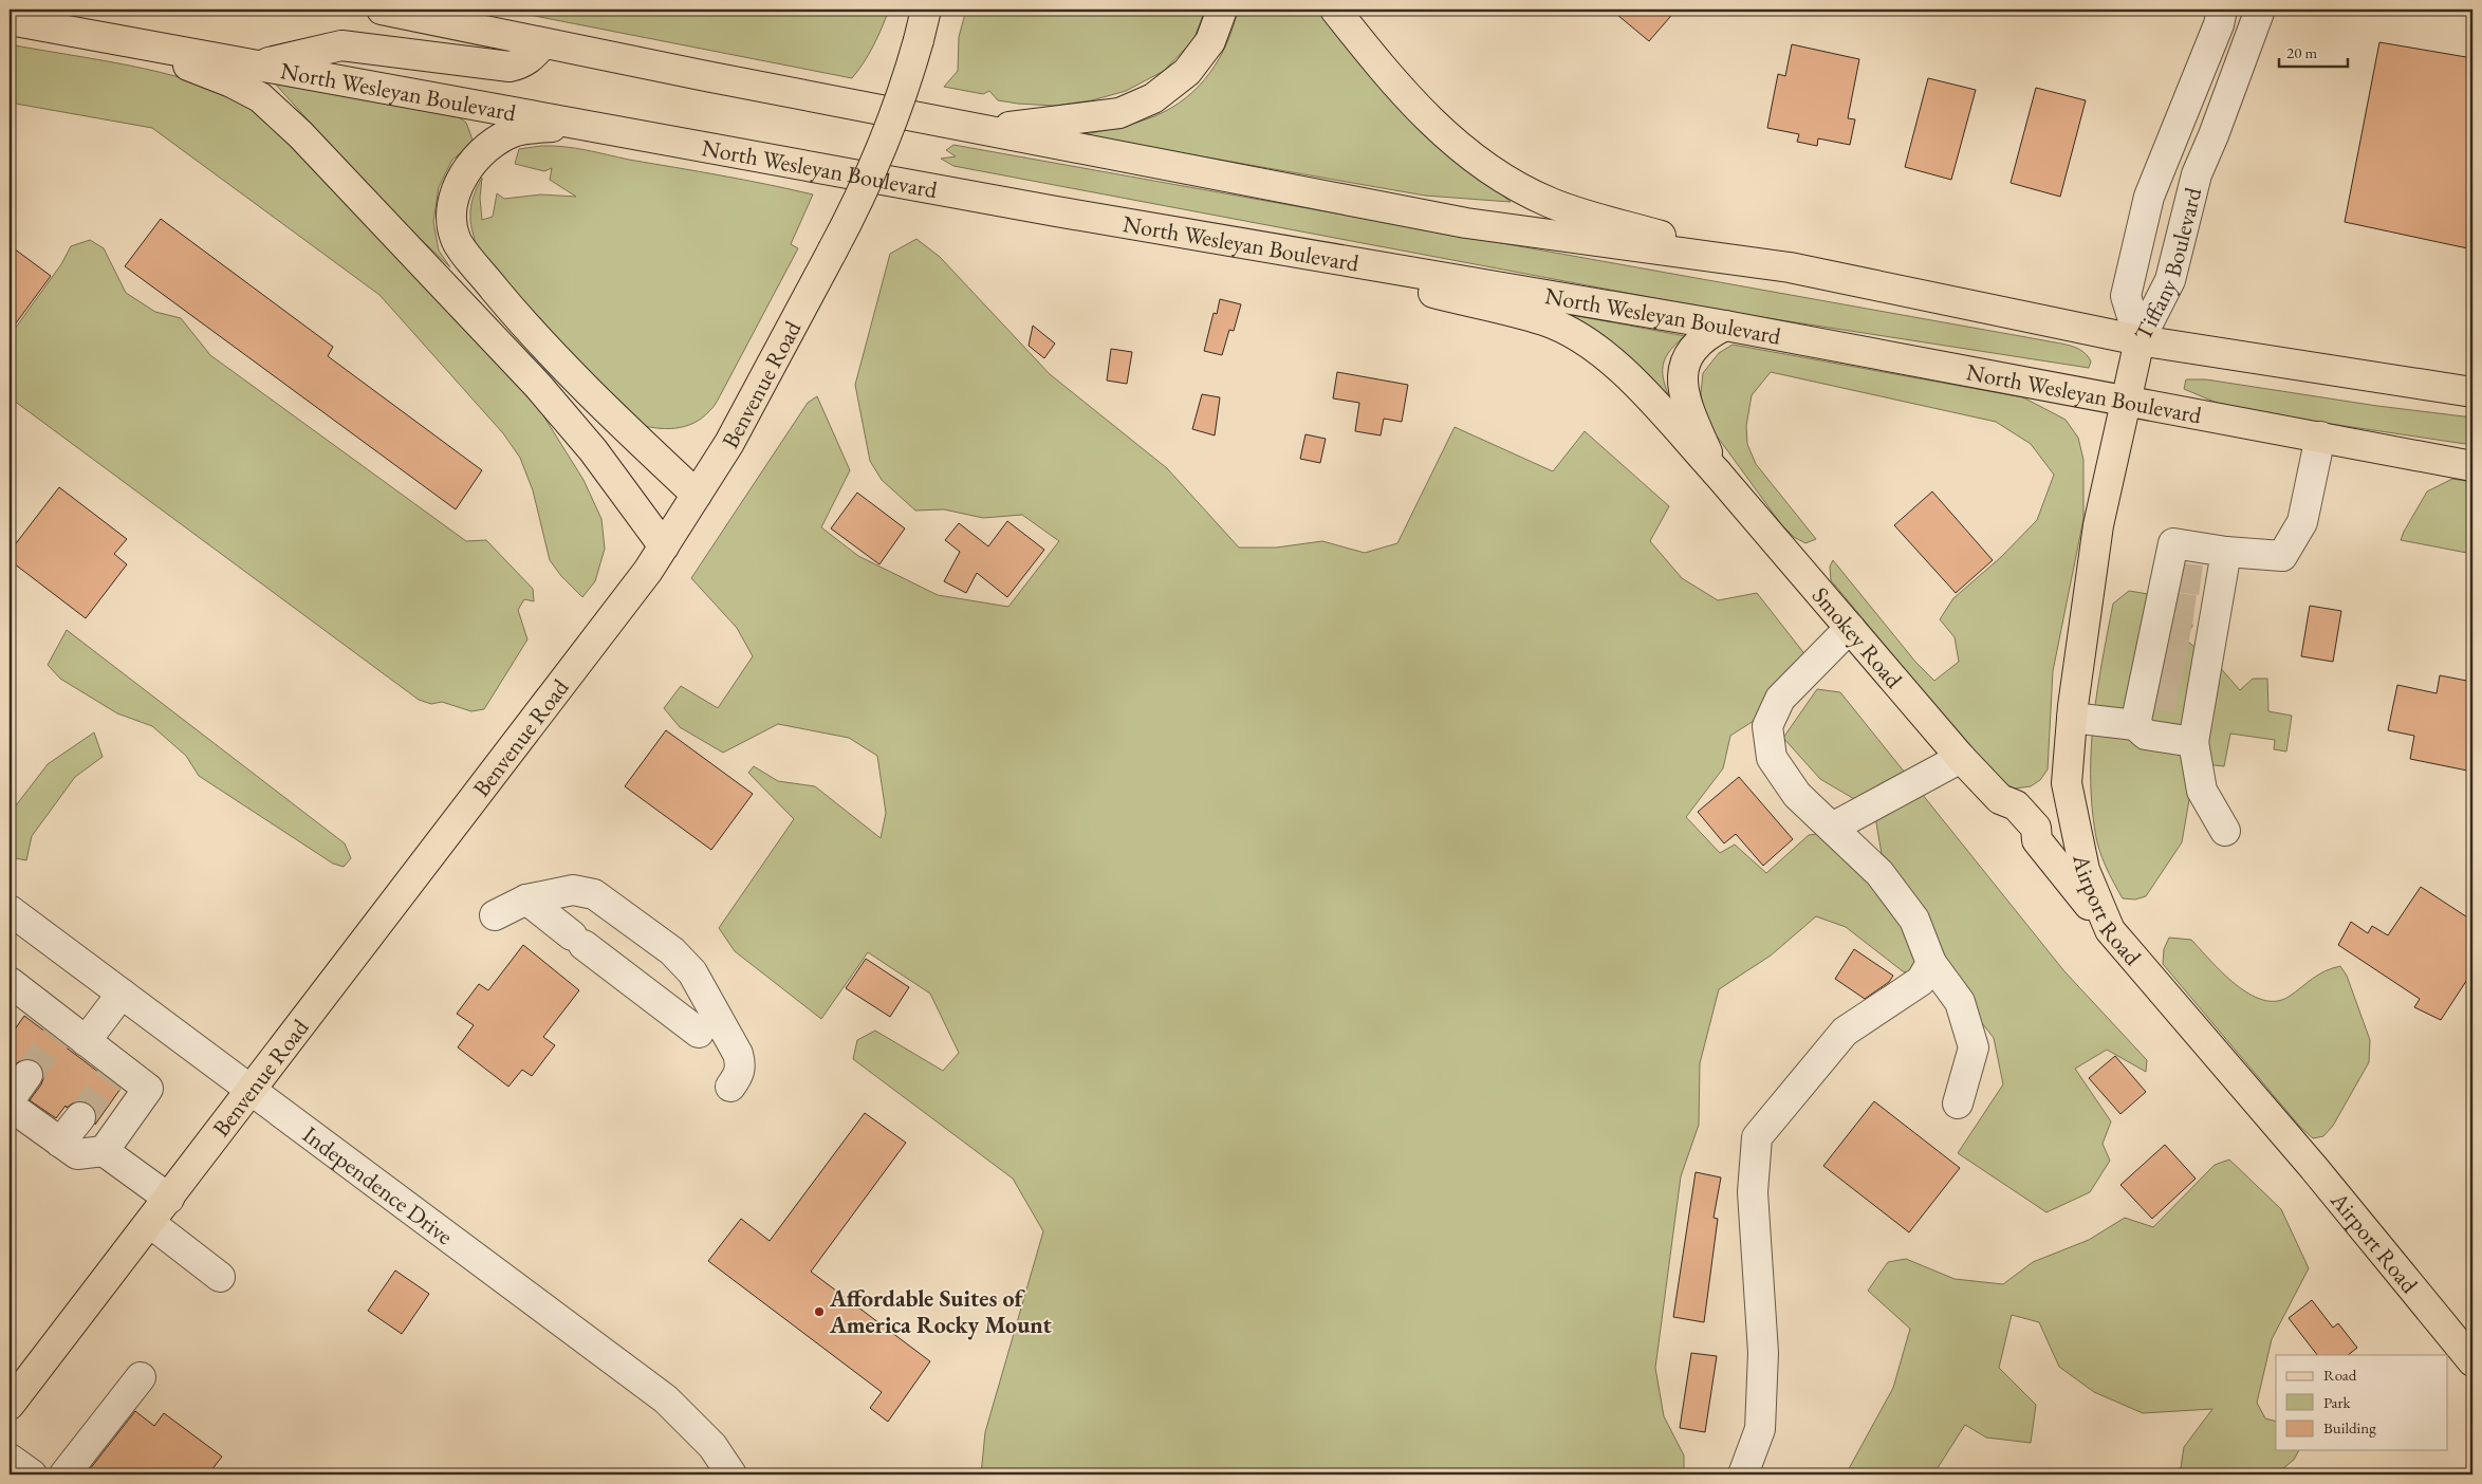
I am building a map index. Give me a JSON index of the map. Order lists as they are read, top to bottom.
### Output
{
  "streets": {
    "main road": [
      "North Wesleyan Boulevard",
      "Benvenue Road",
      "Smokey Road",
      "Airport Road"
    ],
    "street": ["Tiffany Boulevard", "Independence Drive"]
  },
  "crossings": [
    ["North Wesleyan Boulevard", "Smokey Road"],
    ["North Wesleyan Boulevard", "Airport Road"],
    ["Tiffany Boulevard", "Airport Road"],
    ["Benvenue Road", "Independence Drive"],
    ["Smokey Road", "Airport Road"]
  ],
  "places": ["Affordable Suites of America Rocky Mount"],
  "legend": ["Road", "Park", "Building"],
  "scale_bar": "20 m"
}
